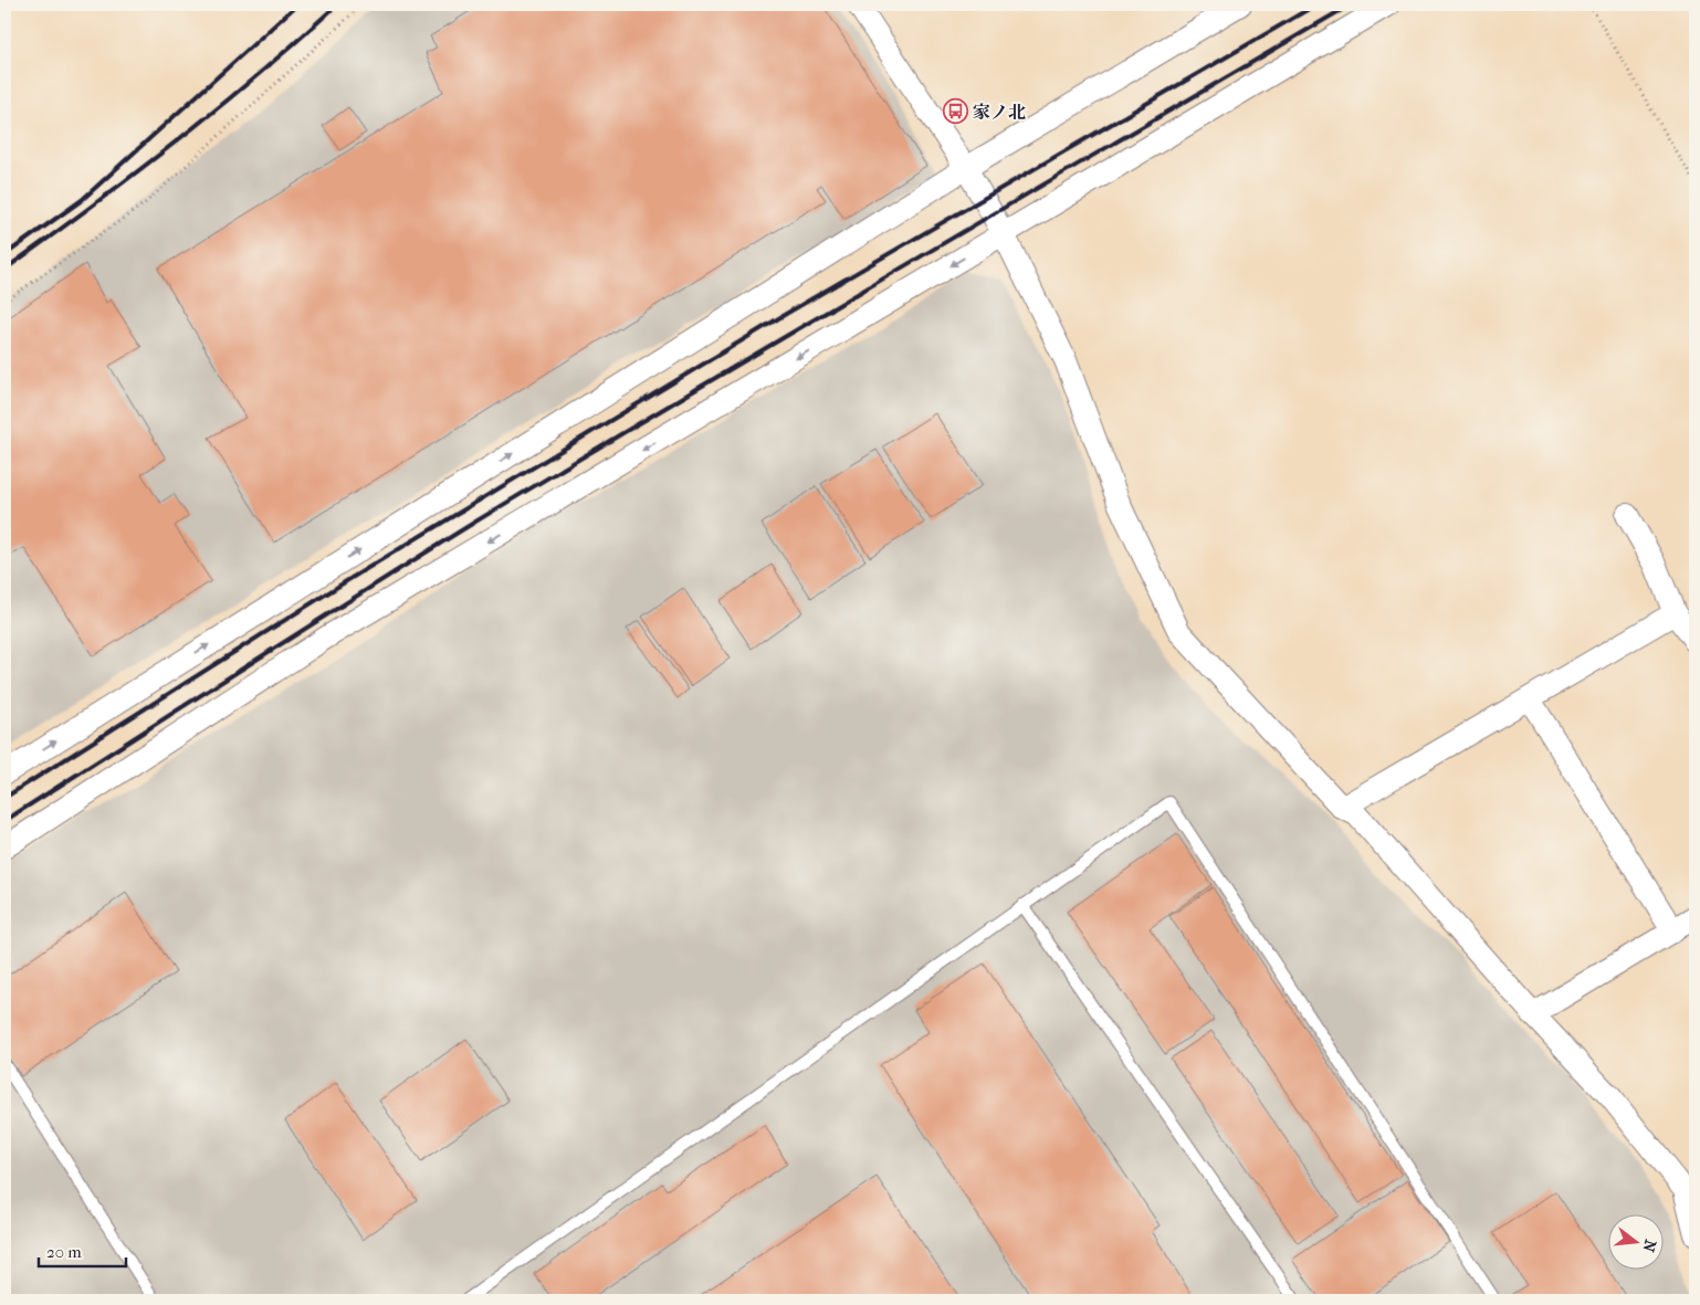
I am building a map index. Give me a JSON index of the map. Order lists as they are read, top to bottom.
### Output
{
  "places": {
    "bus stop": ["家ノ北"]
  },
  "scale_bar": "20 m",
  "north": "right"
}
